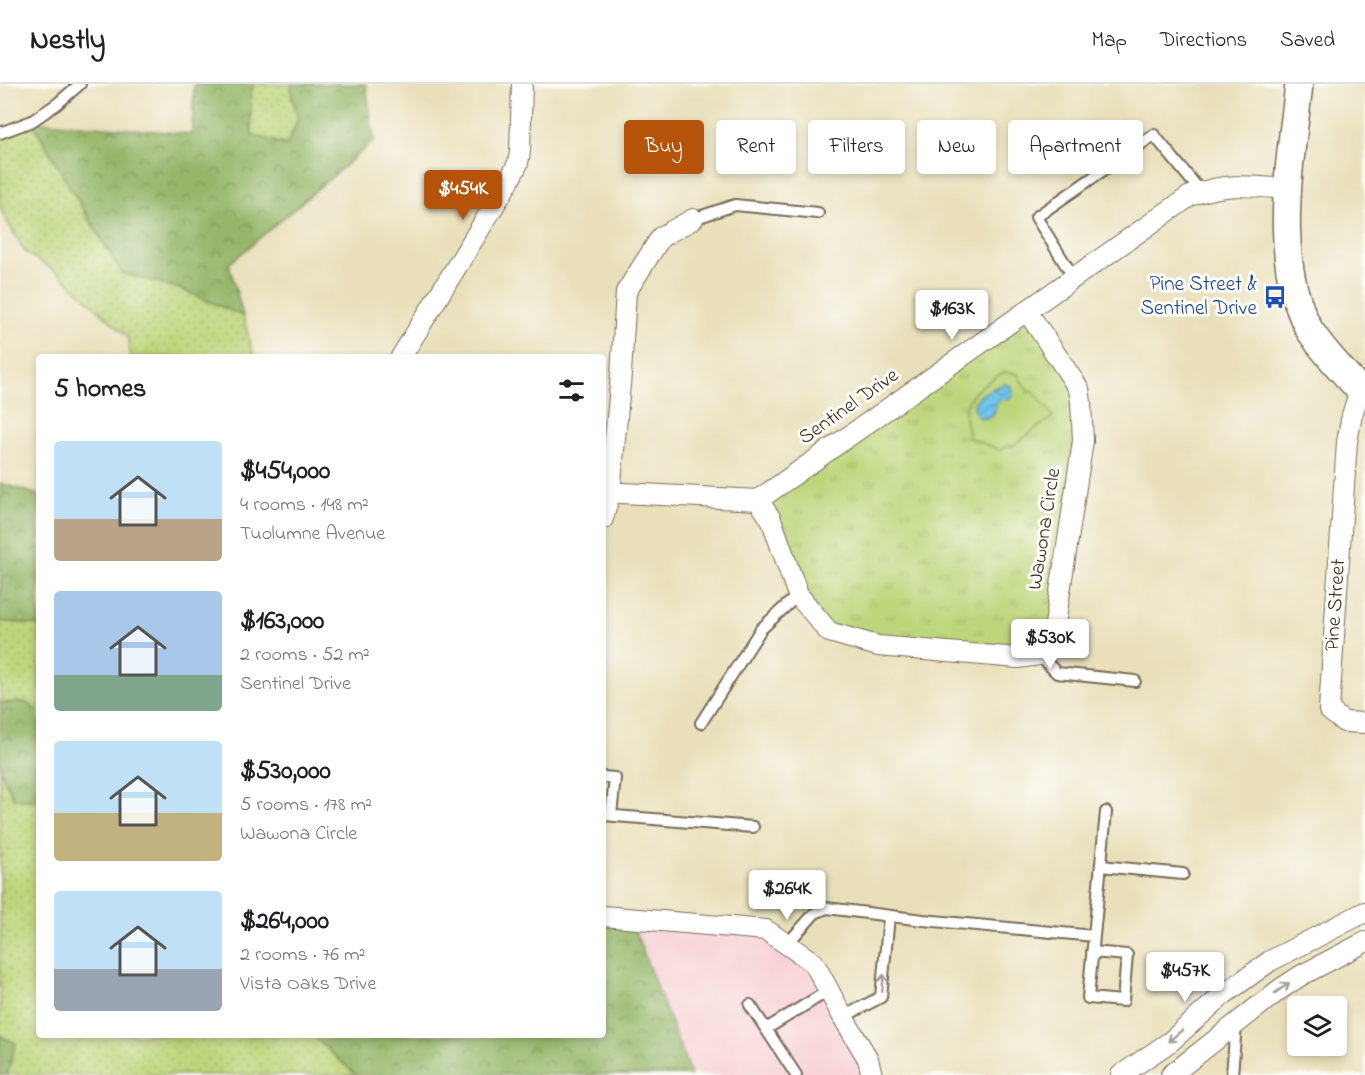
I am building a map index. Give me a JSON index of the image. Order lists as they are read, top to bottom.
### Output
{
  "streets": {
    "street": ["Sentinel Drive", "Wawona Circle", "Pine Street"]
  },
  "crossings": [
    ["Sentinel Drive", "Wawona Circle"],
    ["Sentinel Drive", "Pine Street"]
  ],
  "places": {
    "bus stop": ["Pine Street & Sentinel Drive"]
  },
  "page": {
    "header": "Nestly",
    "nav": ["Map", "Directions", "Saved"],
    "chip": [
      "Buy",
      "Rent",
      "Filters",
      "New",
      "Apartment"
    ],
    "price": [
      "$454K",
      "$163K",
      "$530K",
      "$264K",
      "$457K"
    ],
    "heading": "5 homes",
    "list": [
      {
        "name": "$454,000",
        "note": "4 rooms · 148 m² · Tuolumne Avenue"
      },
      {
        "name": "$163,000",
        "note": "2 rooms · 52 m² · Sentinel Drive"
      },
      {
        "name": "$530,000",
        "note": "5 rooms · 178 m² · Wawona Circle"
      },
      {
        "name": "$264,000",
        "note": "2 rooms · 76 m² · Vista Oaks Drive"
      }
    ]
  }
}
